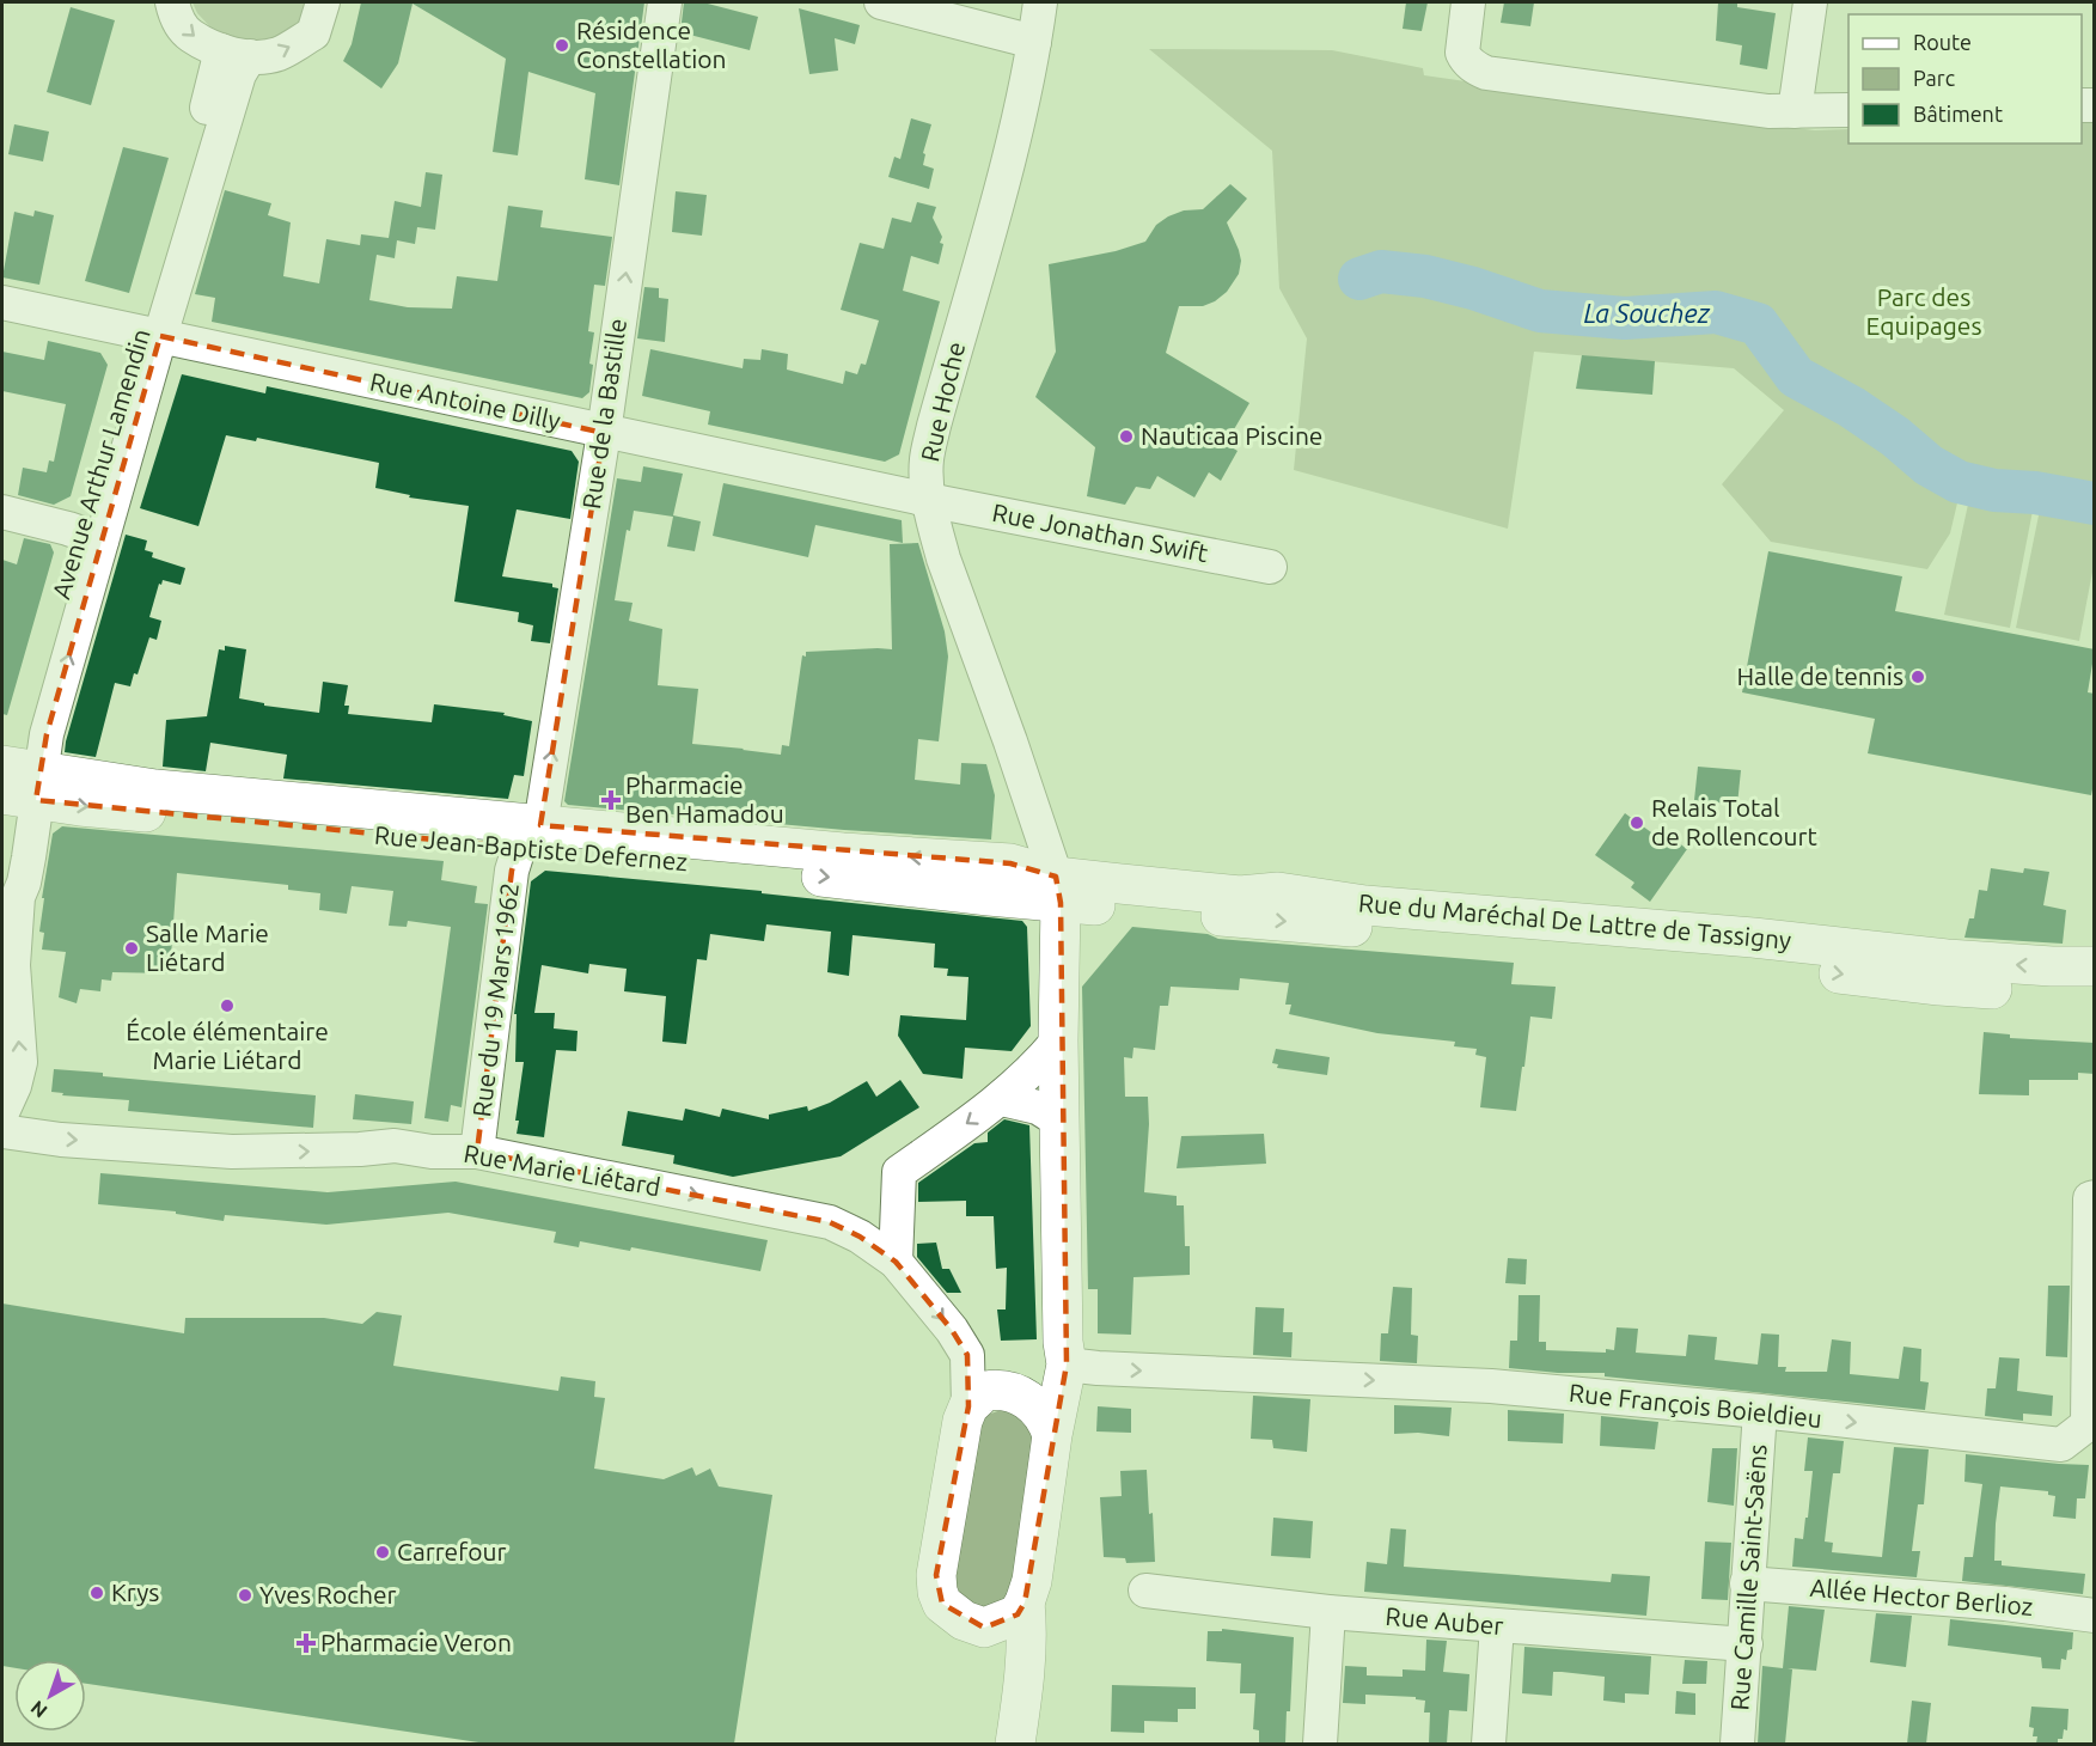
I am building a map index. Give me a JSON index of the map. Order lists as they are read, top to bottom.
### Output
{
  "streets": {
    "main road": ["Rue Jean-Baptiste Defernez", "Rue du Maréchal De Lattre de Tassigny"],
    "street": [
      "Rue Antoine Dilly",
      "Rue Hoche",
      "Rue de la Bastille",
      "Avenue Arthur Lamendin",
      "Rue Jonathan Swift",
      "Rue du 19 Mars 1962",
      "Rue Marie Liétard",
      "Rue François Boieldieu",
      "Rue Camille Saint-Saëns",
      "Allée Hector Berlioz",
      "Rue Auber"
    ]
  },
  "crossings": [
    ["Rue Antoine Dilly", "Rue Hoche"],
    ["Rue Antoine Dilly", "Rue de la Bastille"],
    ["Rue Antoine Dilly", "Avenue Arthur Lamendin"],
    ["Rue Antoine Dilly", "Rue Jonathan Swift"],
    ["Rue Hoche", "Rue Jonathan Swift"],
    ["Rue Hoche", "Rue Jean-Baptiste Defernez"],
    ["Rue Hoche", "Rue du Maréchal De Lattre de Tassigny"],
    ["Rue de la Bastille", "Rue Jean-Baptiste Defernez"],
    ["Rue de la Bastille", "Rue du 19 Mars 1962"],
    ["Avenue Arthur Lamendin", "Rue Jean-Baptiste Defernez"],
    ["Rue Jean-Baptiste Defernez", "Rue du Maréchal De Lattre de Tassigny"],
    ["Rue Jean-Baptiste Defernez", "Rue du 19 Mars 1962"],
    ["Rue du 19 Mars 1962", "Rue Marie Liétard"],
    ["Rue François Boieldieu", "Rue Camille Saint-Saëns"],
    ["Rue Camille Saint-Saëns", "Allée Hector Berlioz"],
    ["Rue Camille Saint-Saëns", "Rue Auber"]
  ],
  "one_way": ["Rue de la Bastille", "Rue Marie Liétard", "Rue François Boieldieu"],
  "water": ["La Souchez"],
  "parks": ["Parc des Equipages"],
  "places": {
    "other": [
      "Résidence Constellation",
      "Nauticaa Piscine",
      "Halle de tennis",
      "Relais Total de Rollencourt",
      "Salle Marie Liétard",
      "École élémentaire Marie Liétard",
      "Carrefour",
      "Krys",
      "Yves Rocher"
    ],
    "health": ["Pharmacie Ben Hamadou", "Pharmacie Veron"]
  },
  "legend": ["Route", "Parc", "Bâtiment"],
  "north": "bottom left"
}
